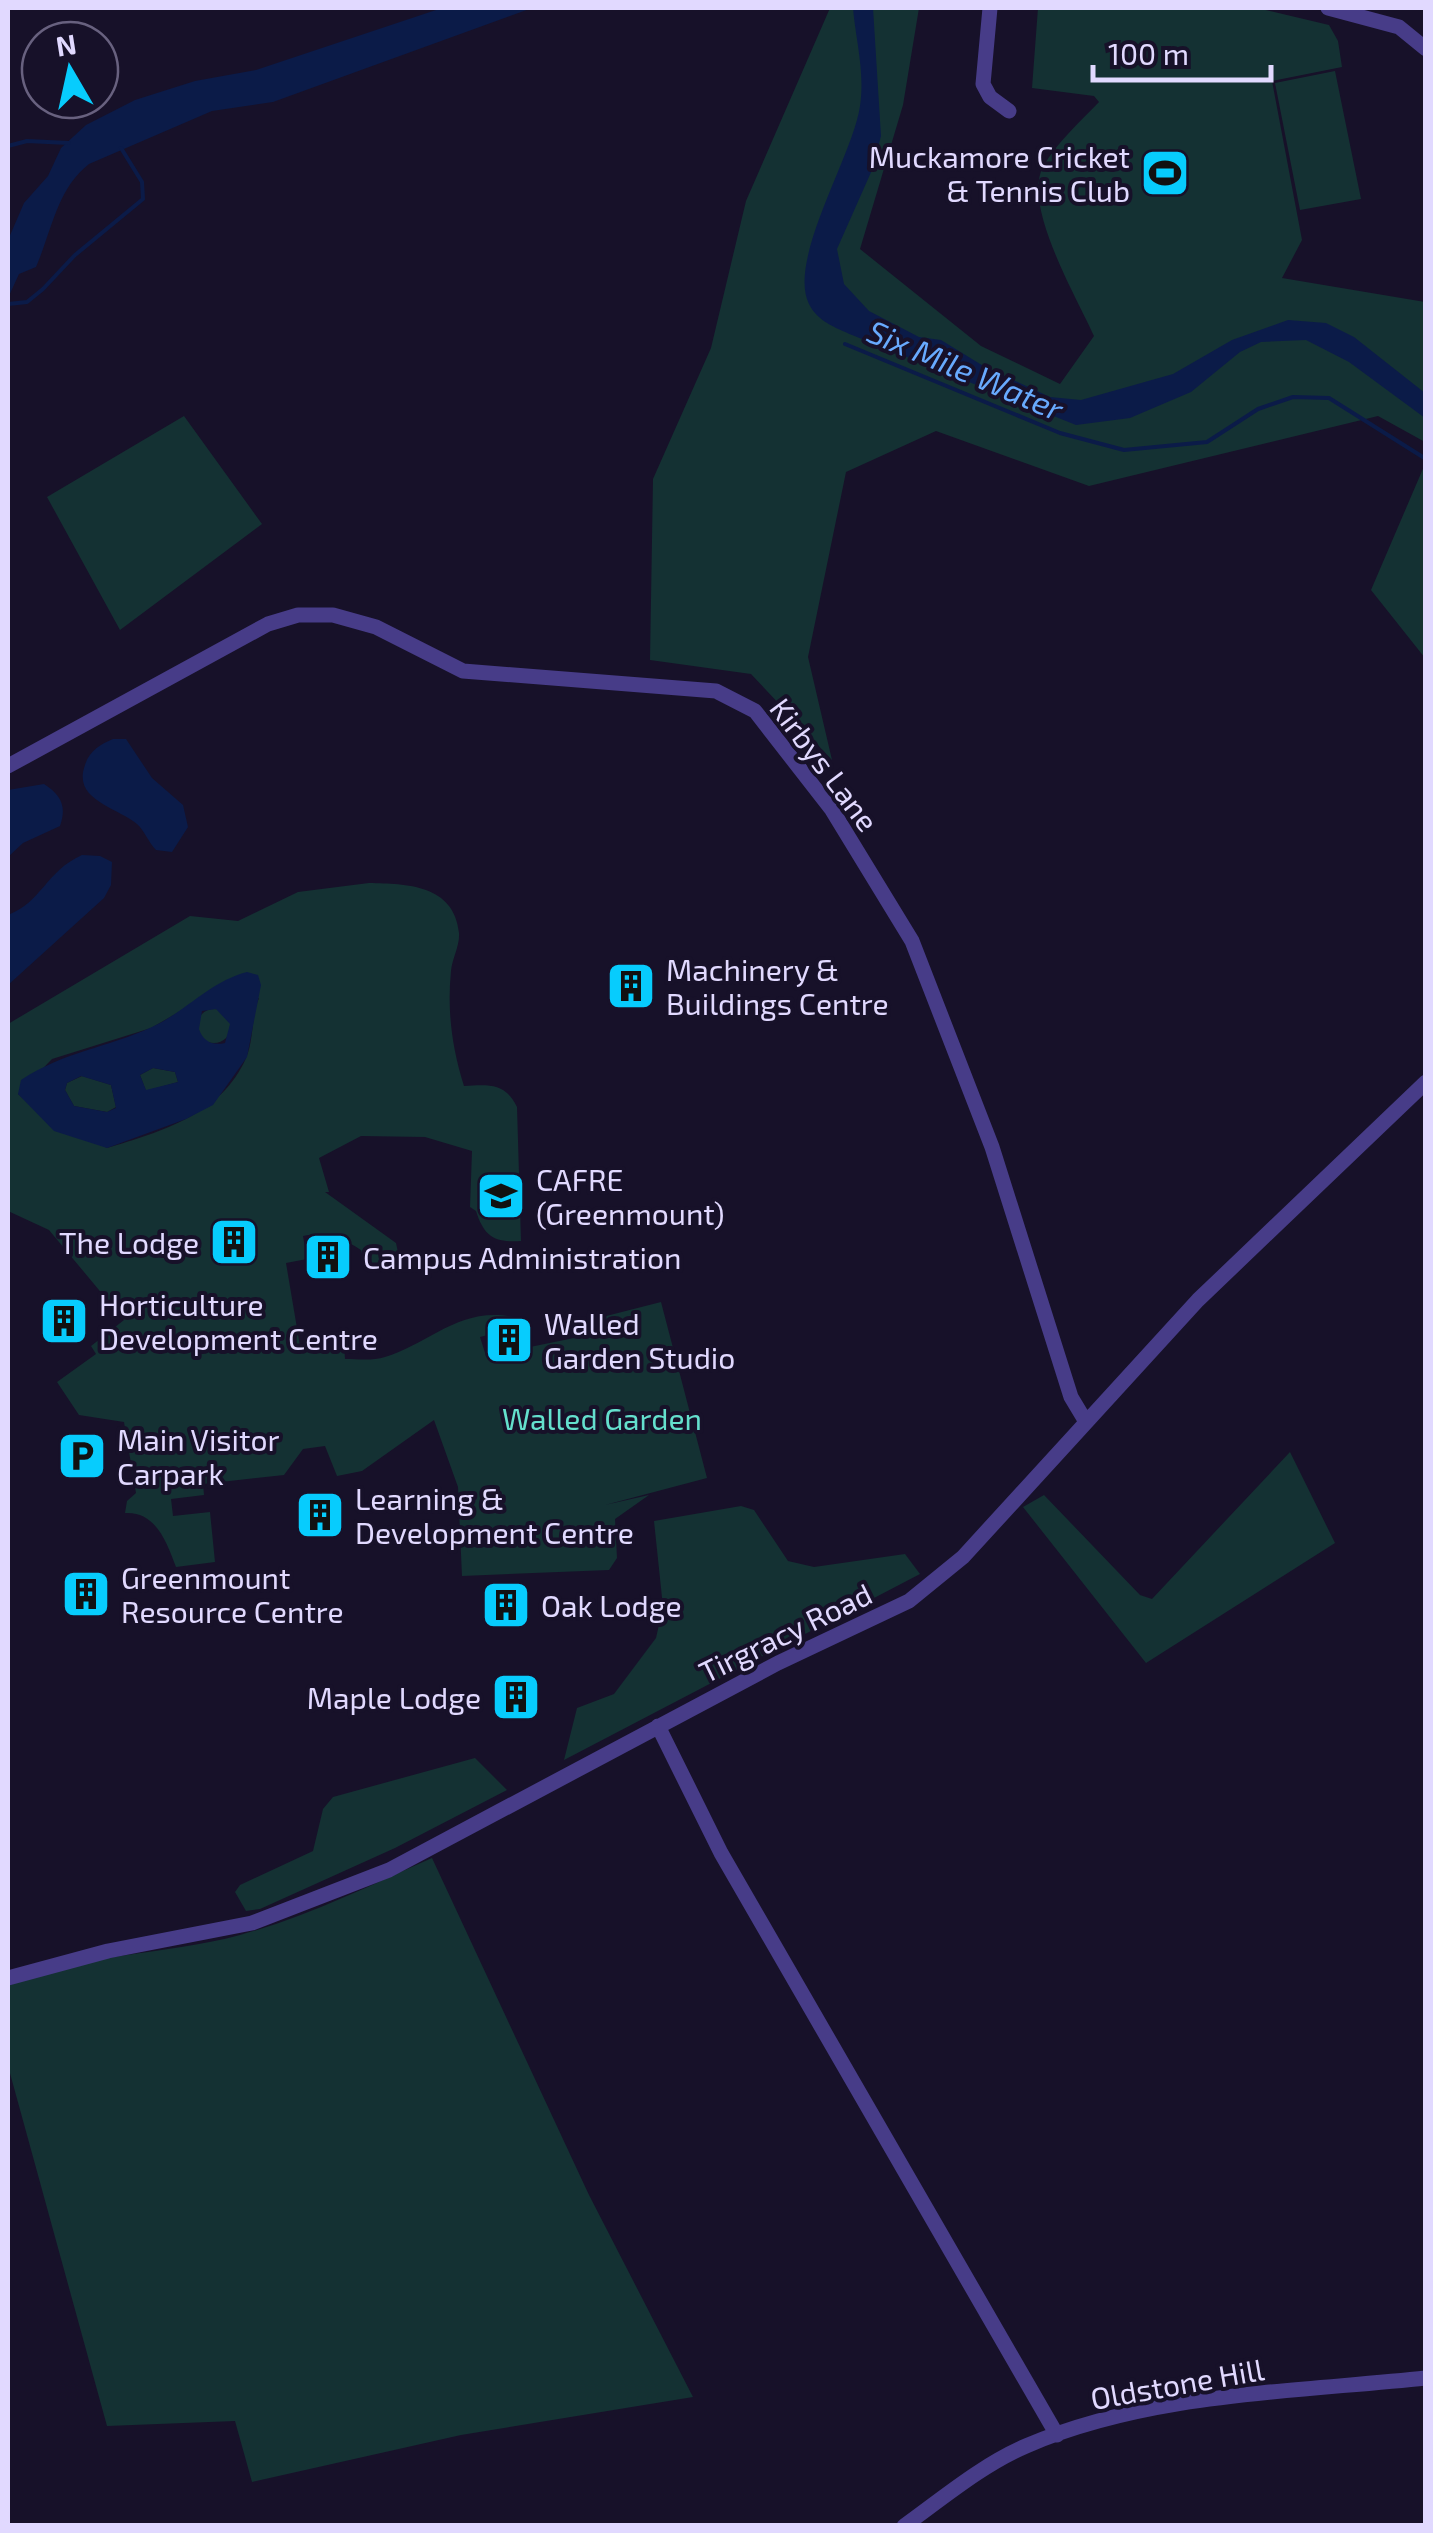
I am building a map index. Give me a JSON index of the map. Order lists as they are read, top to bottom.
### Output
{
  "streets": {
    "street": ["Kirbys Lane", "Tirgracy Road", "Oldstone Hill"]
  },
  "crossings": [
    ["Kirbys Lane", "Tirgracy Road"]
  ],
  "water": ["Six Mile Water"],
  "parks": ["Walled Garden"],
  "places": {
    "sports": ["Muckamore Cricket & Tennis Club"],
    "building": [
      "Machinery & Buildings Centre",
      "The Lodge",
      "Campus Administration",
      "Horticulture Development Centre",
      "Walled Garden Studio",
      "Learning & Development Centre",
      "Greenmount Resource Centre",
      "Oak Lodge",
      "Maple Lodge"
    ],
    "school or university": ["CAFRE (Greenmount)"],
    "parking": ["Main Visitor Carpark"]
  },
  "scale_bar": "100 m",
  "north": "top"
}
